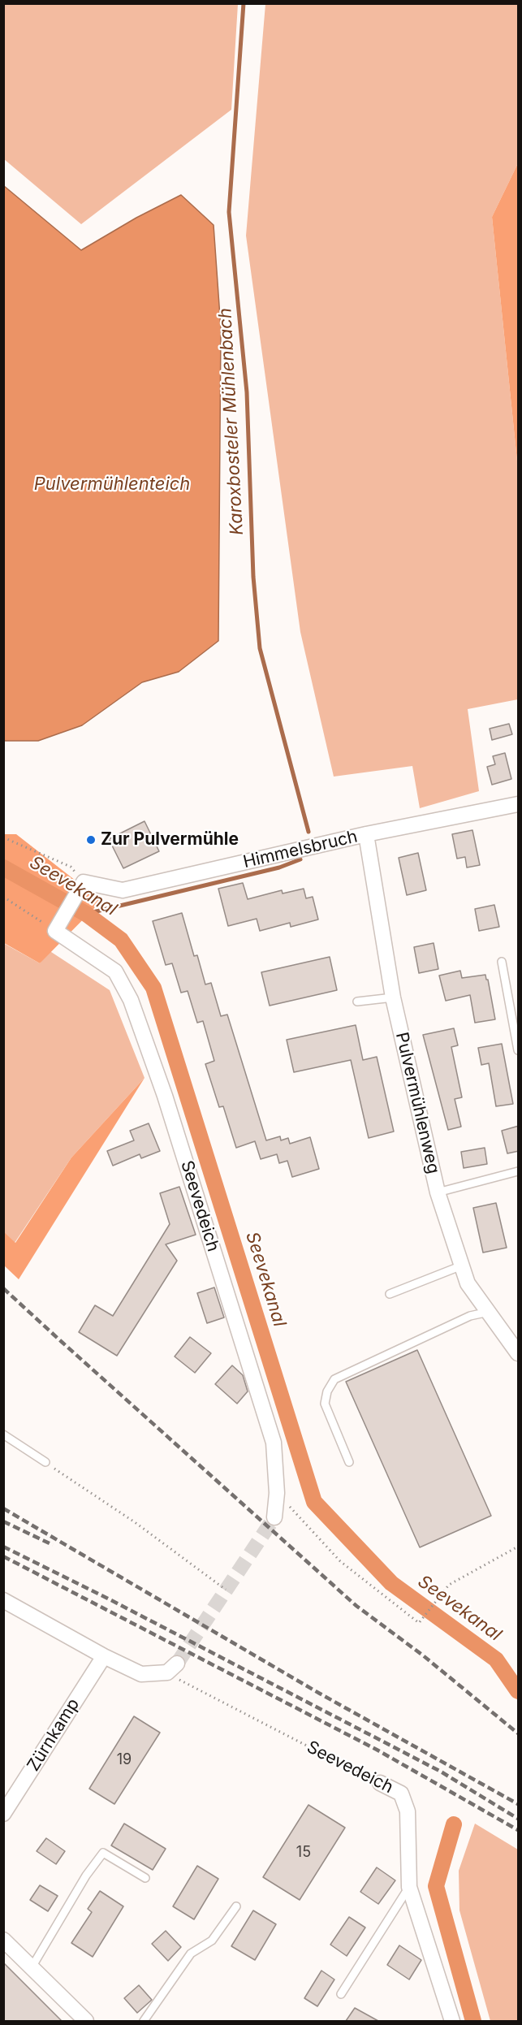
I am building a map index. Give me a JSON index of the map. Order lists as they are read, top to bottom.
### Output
{
  "streets": {
    "street": [
      "Himmelsbruch",
      "Pulvermühlenweg",
      "Seevedeich",
      "Zürnkamp"
    ]
  },
  "crossings": [
    ["Himmelsbruch", "Pulvermühlenweg"]
  ],
  "water": ["Karoxbosteler Mühlenbach", "Pulvermühlenteich", "Seevekanal"],
  "places": ["Zur Pulvermühle"],
  "house_numbers": ["19", "15"]
}
